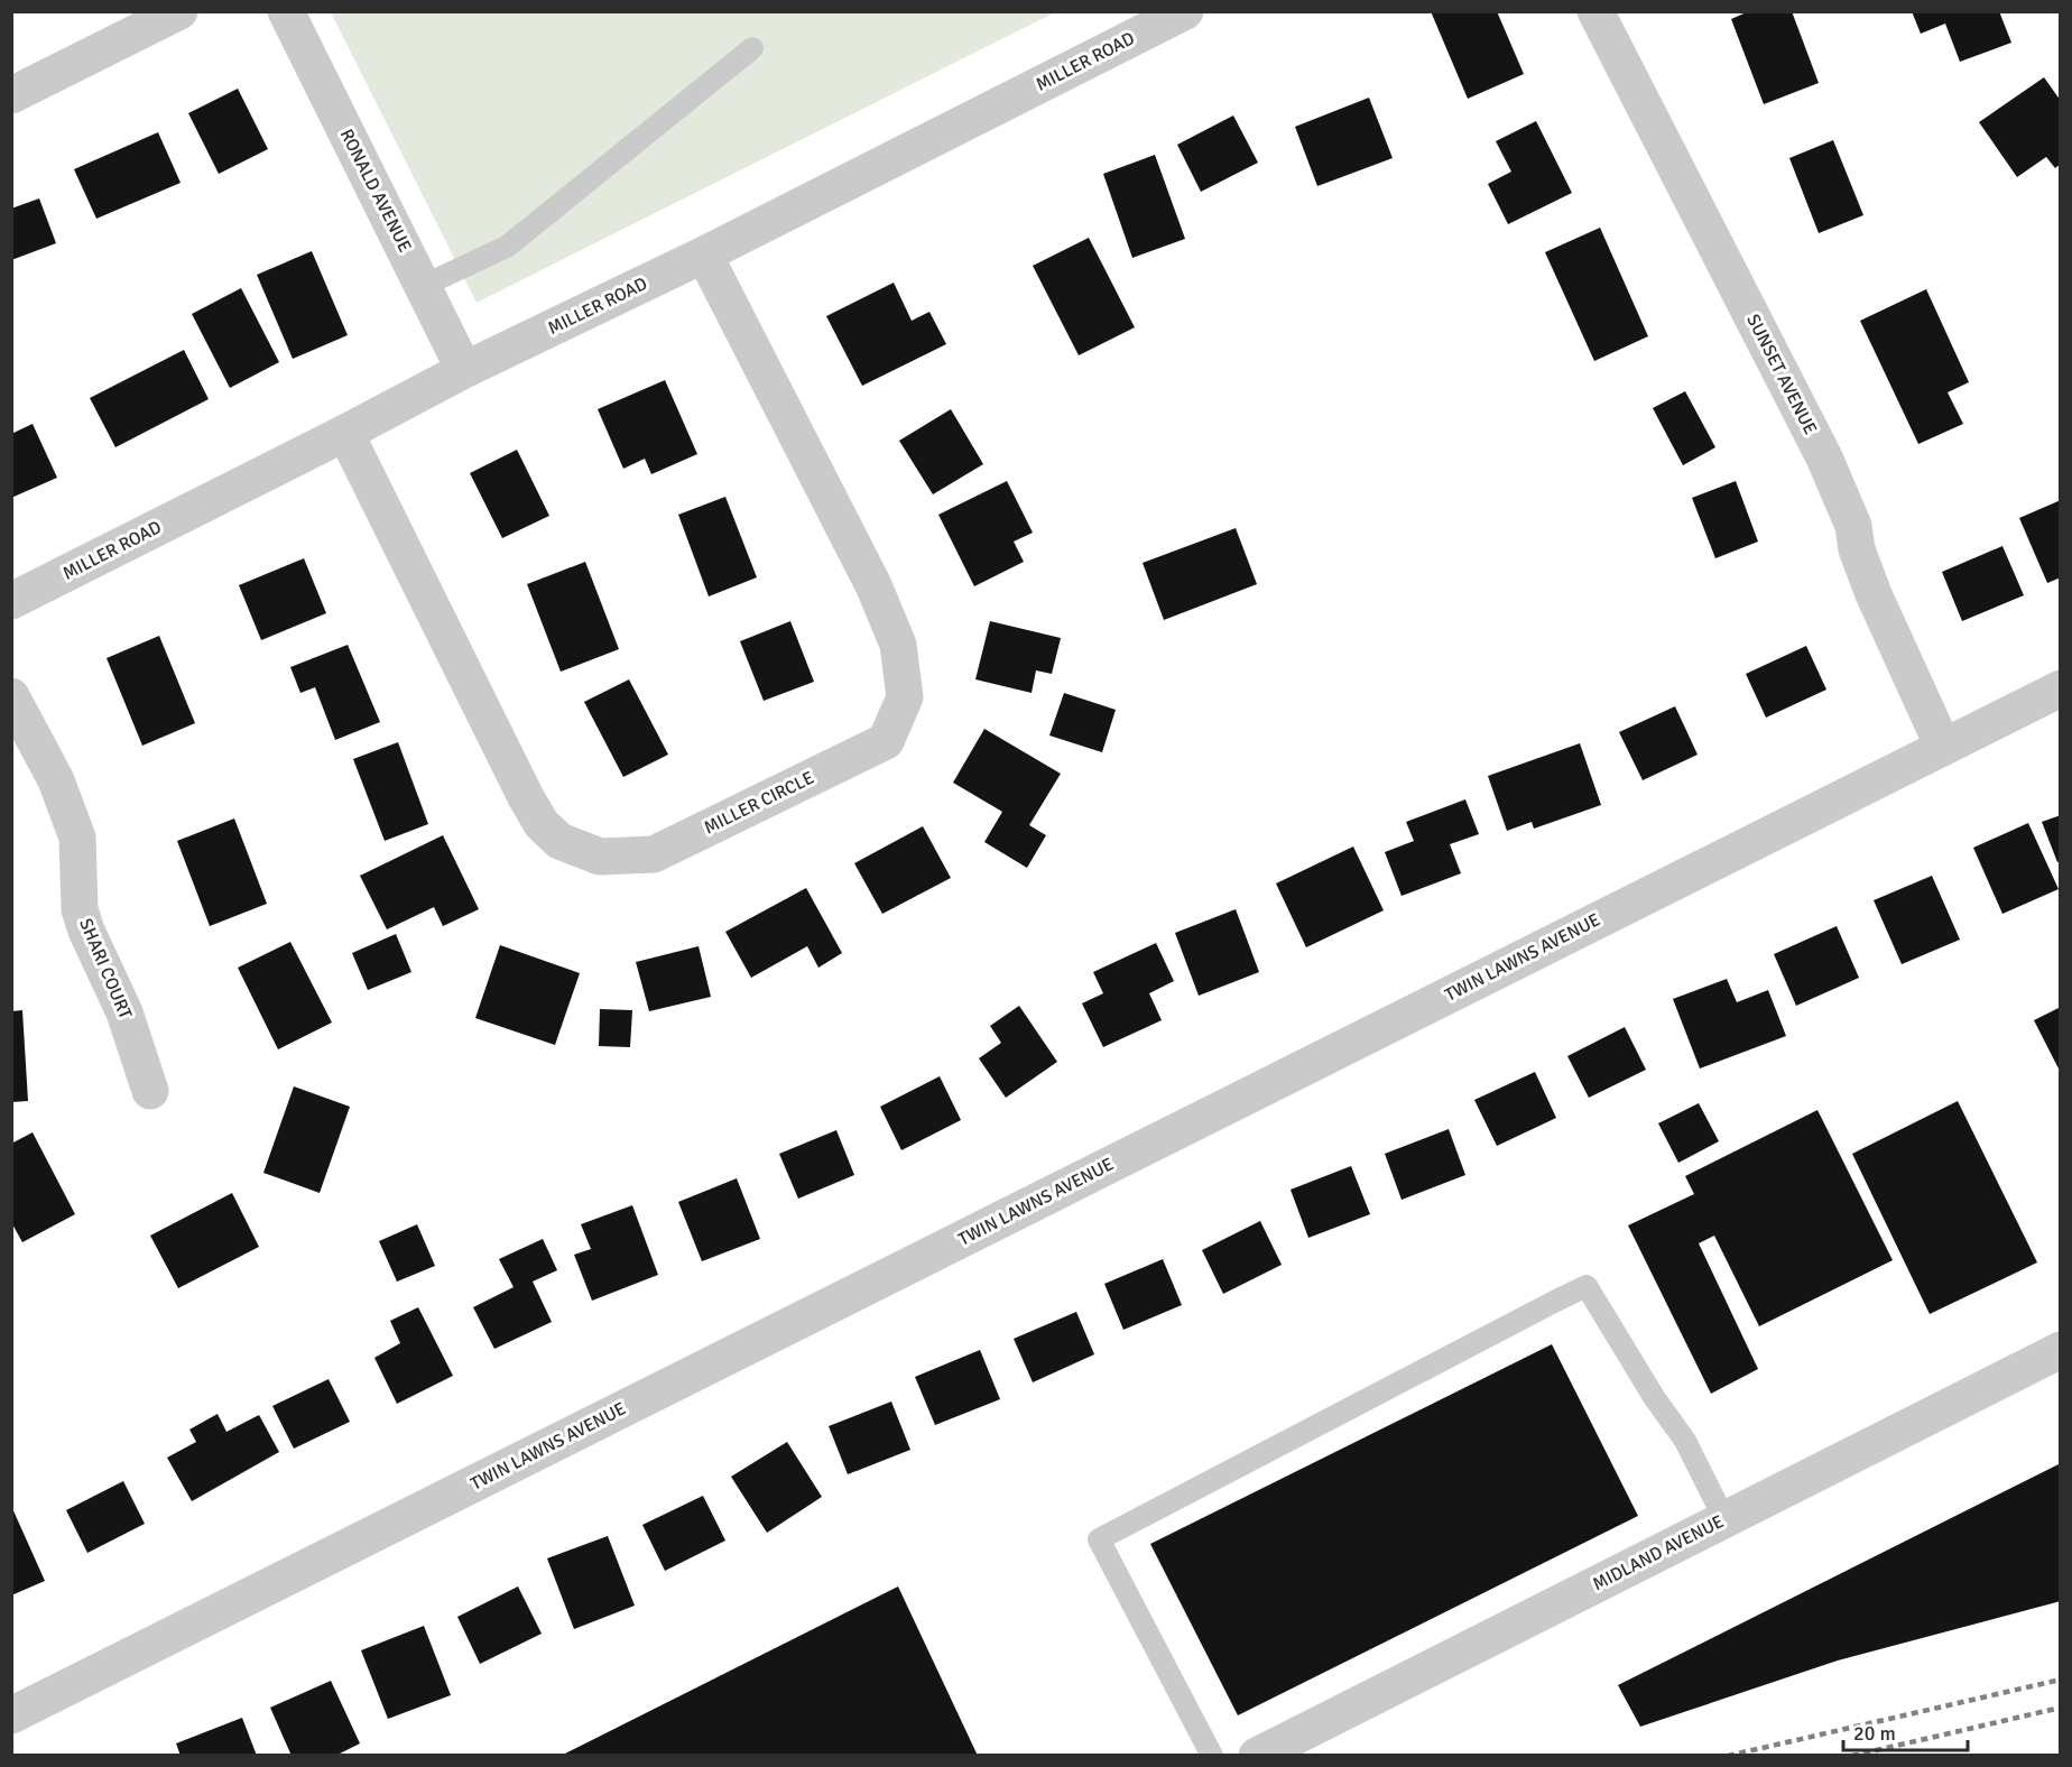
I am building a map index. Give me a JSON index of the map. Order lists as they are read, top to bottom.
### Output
{
  "streets": {
    "street": [
      "MILLER ROAD",
      "RONALD AVENUE",
      "SUNSET AVENUE",
      "MILLER CIRCLE",
      "TWIN LAWNS AVENUE",
      "SHARI COURT",
      "MIDLAND AVENUE"
    ]
  },
  "crossings": [
    ["MILLER ROAD", "RONALD AVENUE"],
    ["MILLER ROAD", "MILLER CIRCLE"],
    ["SUNSET AVENUE", "TWIN LAWNS AVENUE"]
  ],
  "scale_bar": "20 m"
}
